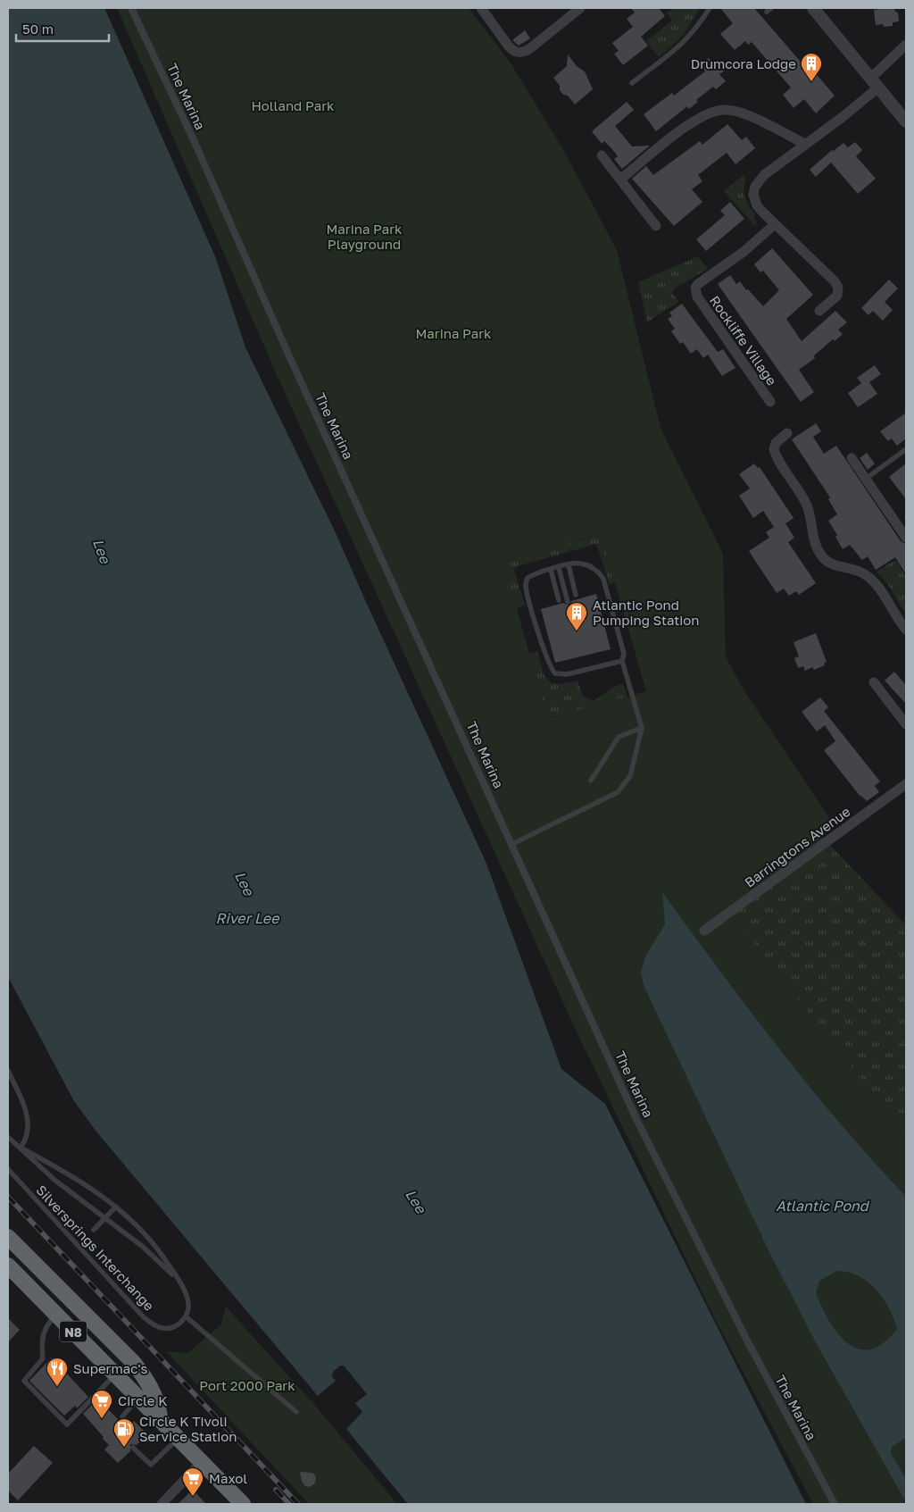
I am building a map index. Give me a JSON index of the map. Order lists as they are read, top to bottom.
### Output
{
  "streets": {
    "highway": ["N8"],
    "street": ["The Marina", "Rockliffe Village", "Barringtons Avenue"],
    "lane": ["Silversprings Interchange"]
  },
  "water": ["Lee", "River Lee", "Atlantic Pond"],
  "parks": [
    "Holland Park",
    "Marina Park Playground",
    "Marina Park",
    "Port 2000 Park"
  ],
  "places": {
    "building": ["Drumcora Lodge", "Atlantic Pond Pumping Station"],
    "restaurant": ["Supermac's"],
    "supermarket": ["Circle K", "Maxol"],
    "fuel station": ["Circle K Tivoli Service Station"]
  },
  "scale_bar": "50 m"
}
